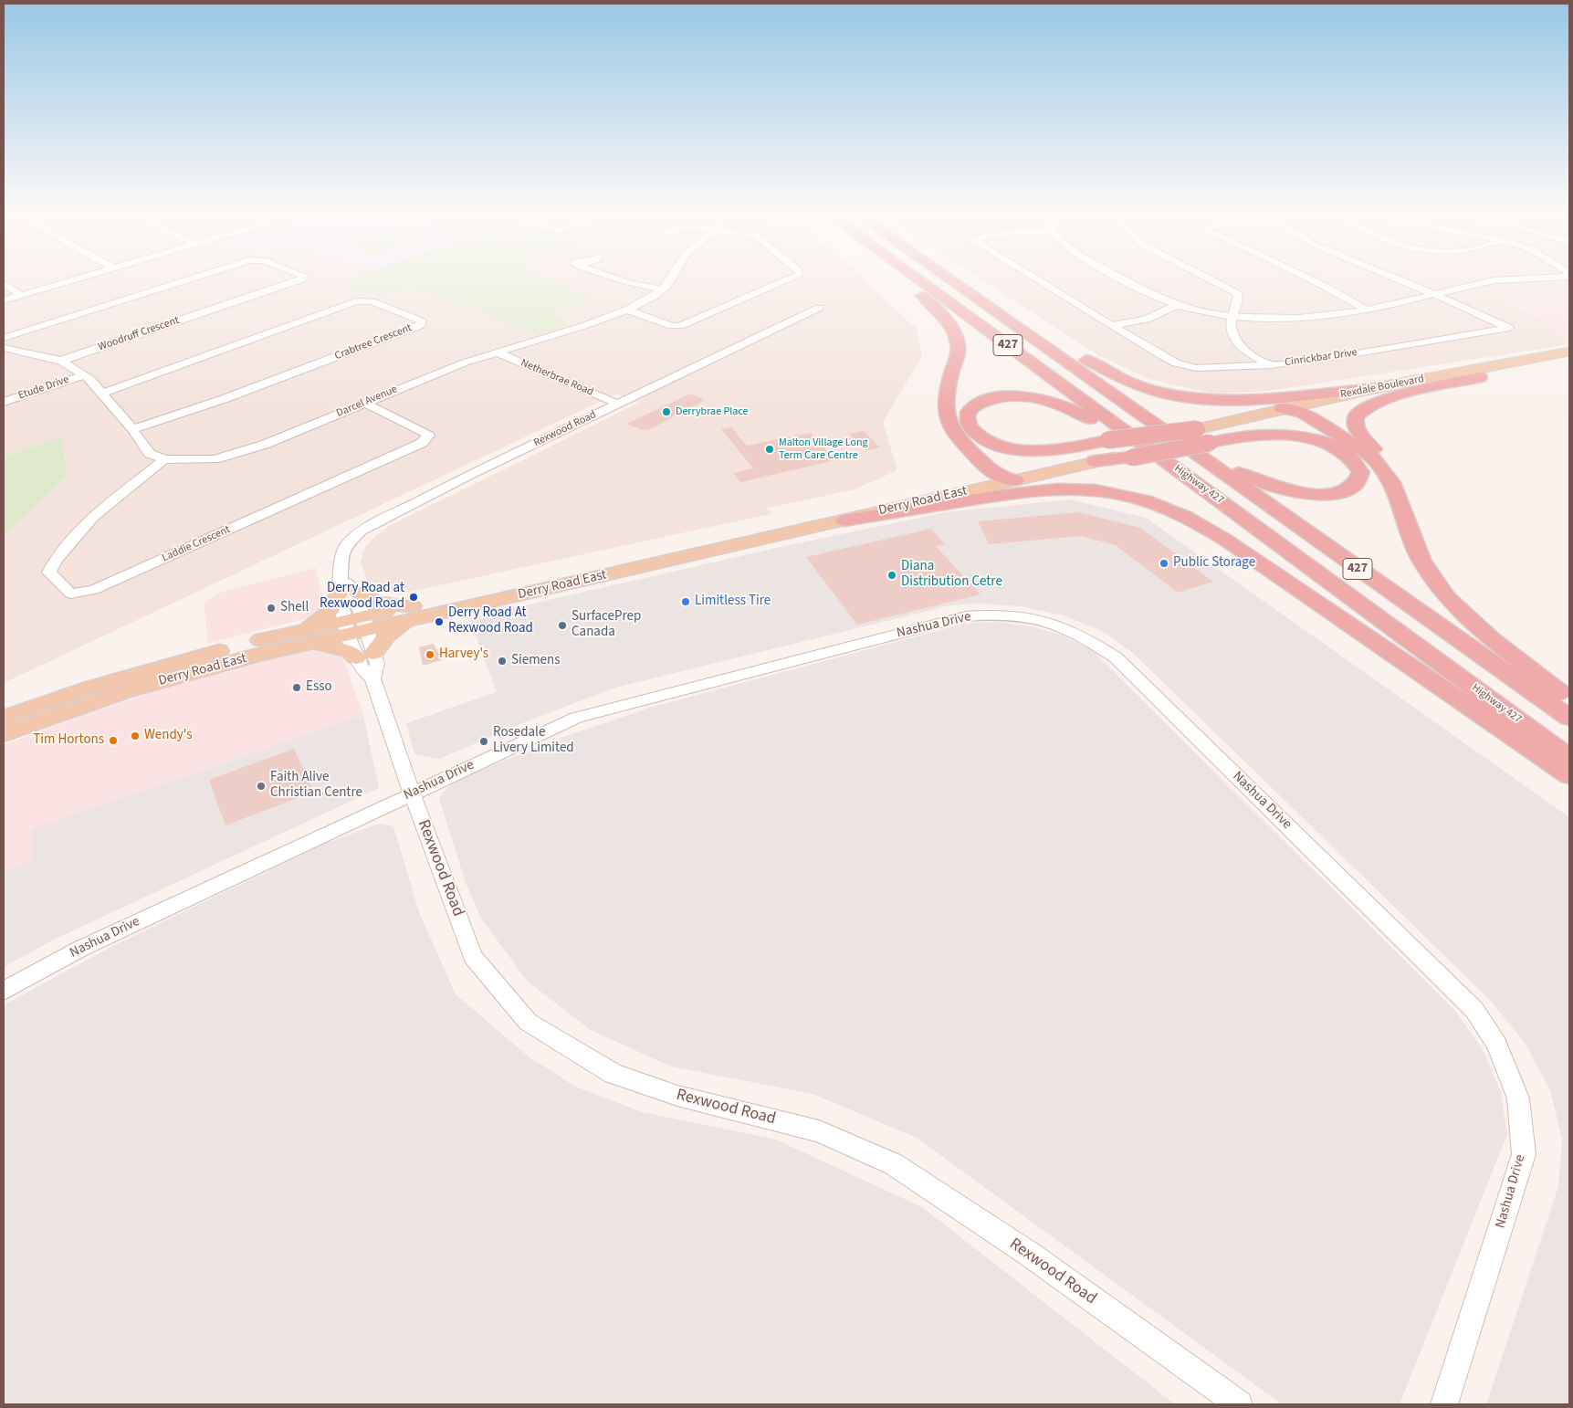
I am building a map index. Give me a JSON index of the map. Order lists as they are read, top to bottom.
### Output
{
  "streets": {
    "highway": ["427", "Highway 427"],
    "main road": ["Rexdale Boulevard", "Derry Road East"],
    "street": [
      "Woodruff Crescent",
      "Crabtree Crescent",
      "Cinrickbar Drive",
      "Netherbrae Road",
      "Etude Drive",
      "Darcel Avenue",
      "Rexwood Road",
      "Laddie Crescent",
      "Nashua Drive"
    ]
  },
  "crossings": [
    ["Woodruff Crescent", "Darcel Avenue"],
    ["Crabtree Crescent", "Darcel Avenue"],
    ["Netherbrae Road", "Darcel Avenue"],
    ["Netherbrae Road", "Rexwood Road"],
    ["Etude Drive", "Darcel Avenue"],
    ["Darcel Avenue", "Laddie Crescent"],
    ["Rexwood Road", "Derry Road East"],
    ["Rexwood Road", "Nashua Drive"]
  ],
  "places": [
    "Derrybrae Place",
    "Malton Village Long Term Care Centre",
    "Public Storage",
    "Diana Distribution Cetre",
    "Derry Road at Rexwood Road",
    "Limitless Tire",
    "Shell",
    "Derry Road At Rexwood Road",
    "SurfacePrep Canada",
    "Harvey's",
    "Siemens",
    "Esso",
    "Wendy's",
    "Tim Hortons",
    "Rosedale Livery Limited",
    "Faith Alive Christian Centre"
  ]
}
